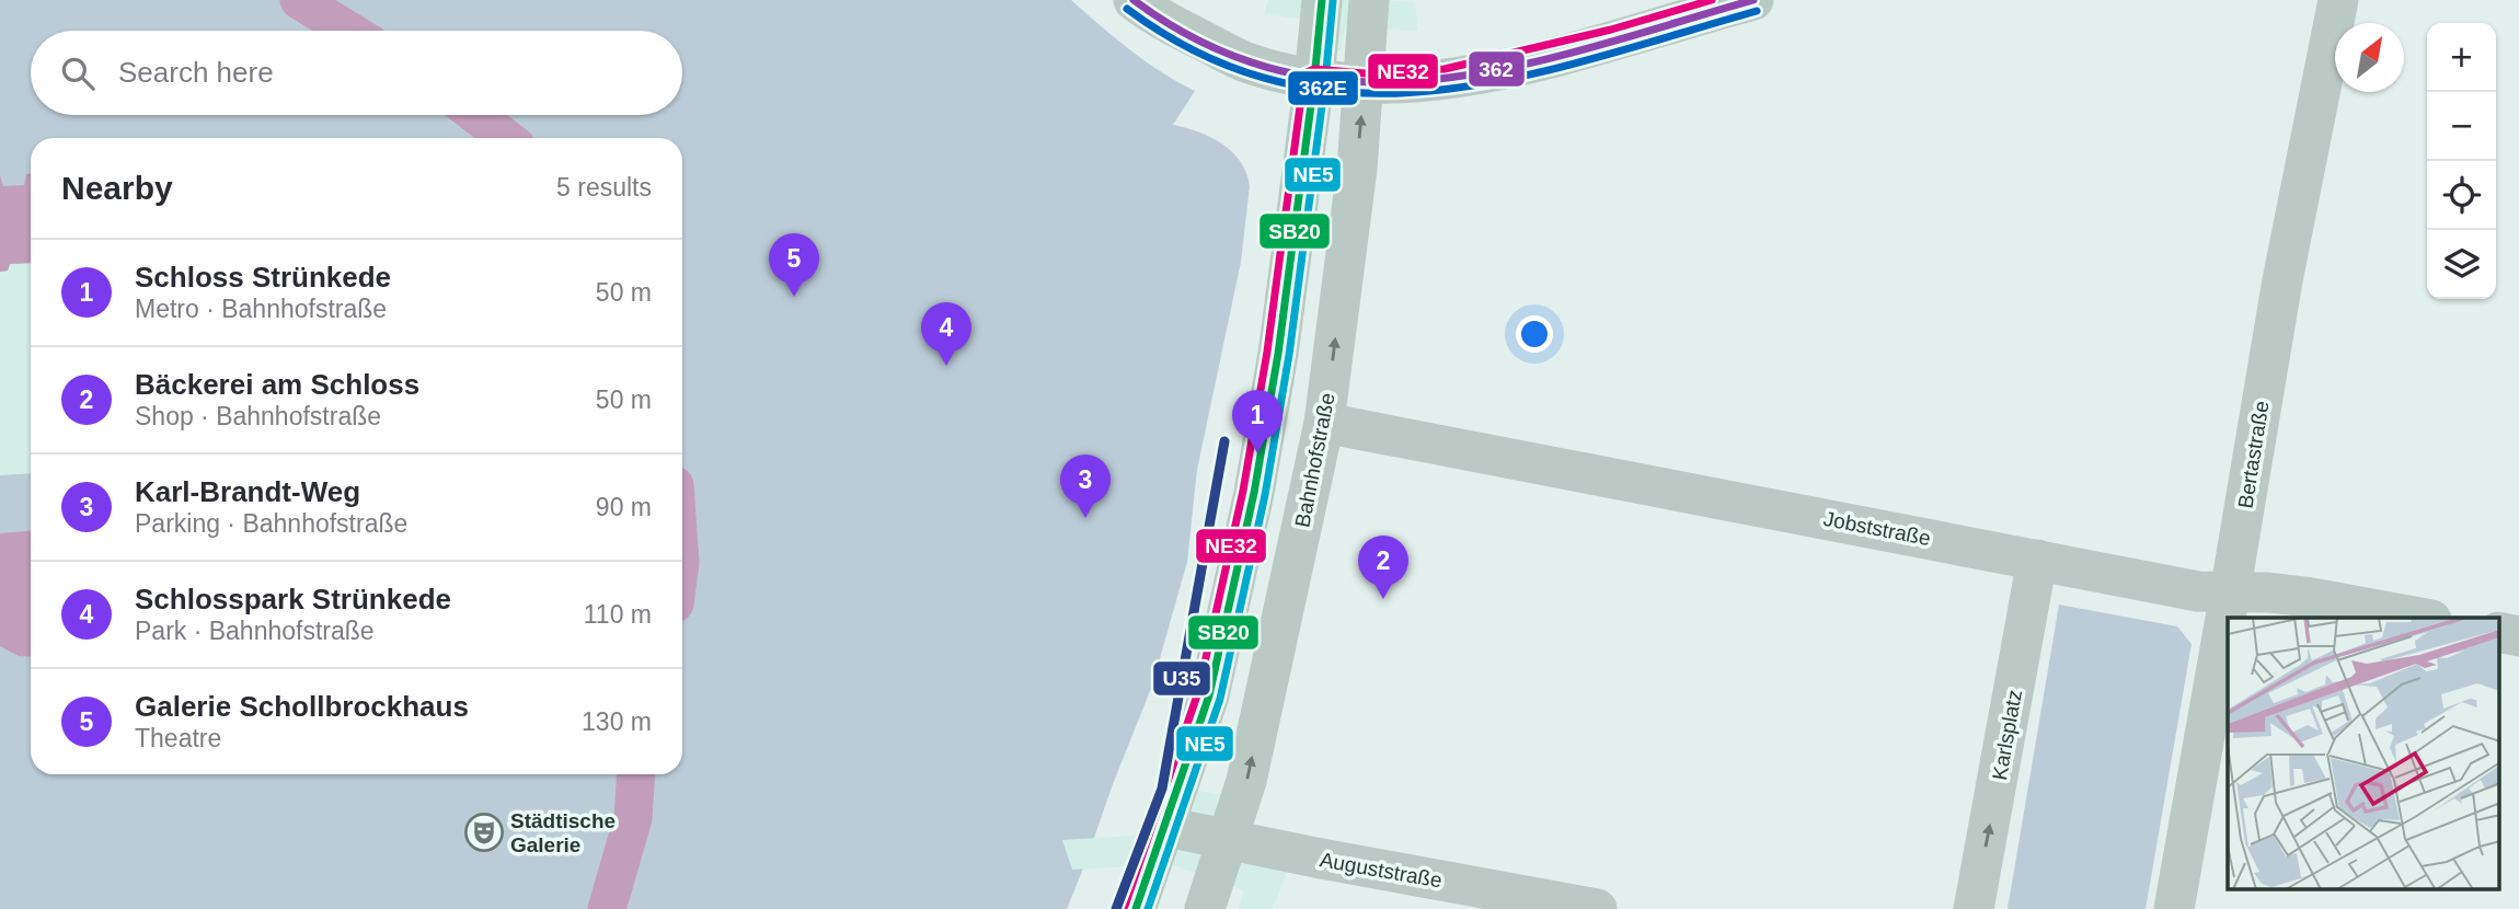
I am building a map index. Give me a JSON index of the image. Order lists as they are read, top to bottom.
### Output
{
  "streets": {
    "street": [
      "Bertastraße",
      "Bahnhofstraße",
      "Jobststraße",
      "Karlsplatz",
      "Auguststraße"
    ]
  },
  "crossings": [
    ["Bertastraße", "Jobststraße"],
    ["Bahnhofstraße", "Jobststraße"],
    ["Bahnhofstraße", "Auguststraße"],
    ["Jobststraße", "Karlsplatz"]
  ],
  "one_way": ["Karlsplatz"],
  "places": {
    "theatre": ["Städtische Galerie"]
  },
  "lines": [
    "transit line SB20",
    "transit line NE32",
    "transit line 362",
    "transit line NE5",
    "transit line 362E",
    "transit line U35"
  ],
  "north": "top right",
  "page": {
    "map_buttons": ["+", "−"],
    "search": "Search here",
    "heading": ["Nearby", "5 results"],
    "pins": [
      "5",
      "4",
      "1",
      "3",
      "2"
    ],
    "list": [
      {
        "mark": "1",
        "name": "Schloss Strünkede",
        "note": "Metro · Bahnhofstraße",
        "value": "50 m"
      },
      {
        "mark": "2",
        "name": "Bäckerei am Schloss",
        "note": "Shop · Bahnhofstraße",
        "value": "50 m"
      },
      {
        "mark": "3",
        "name": "Karl-Brandt-Weg",
        "note": "Parking · Bahnhofstraße",
        "value": "90 m"
      },
      {
        "mark": "4",
        "name": "Schlosspark Strünkede",
        "note": "Park · Bahnhofstraße",
        "value": "110 m"
      },
      {
        "mark": "5",
        "name": "Galerie Schollbrockhaus",
        "note": "Theatre",
        "value": "130 m"
      }
    ]
  }
}
